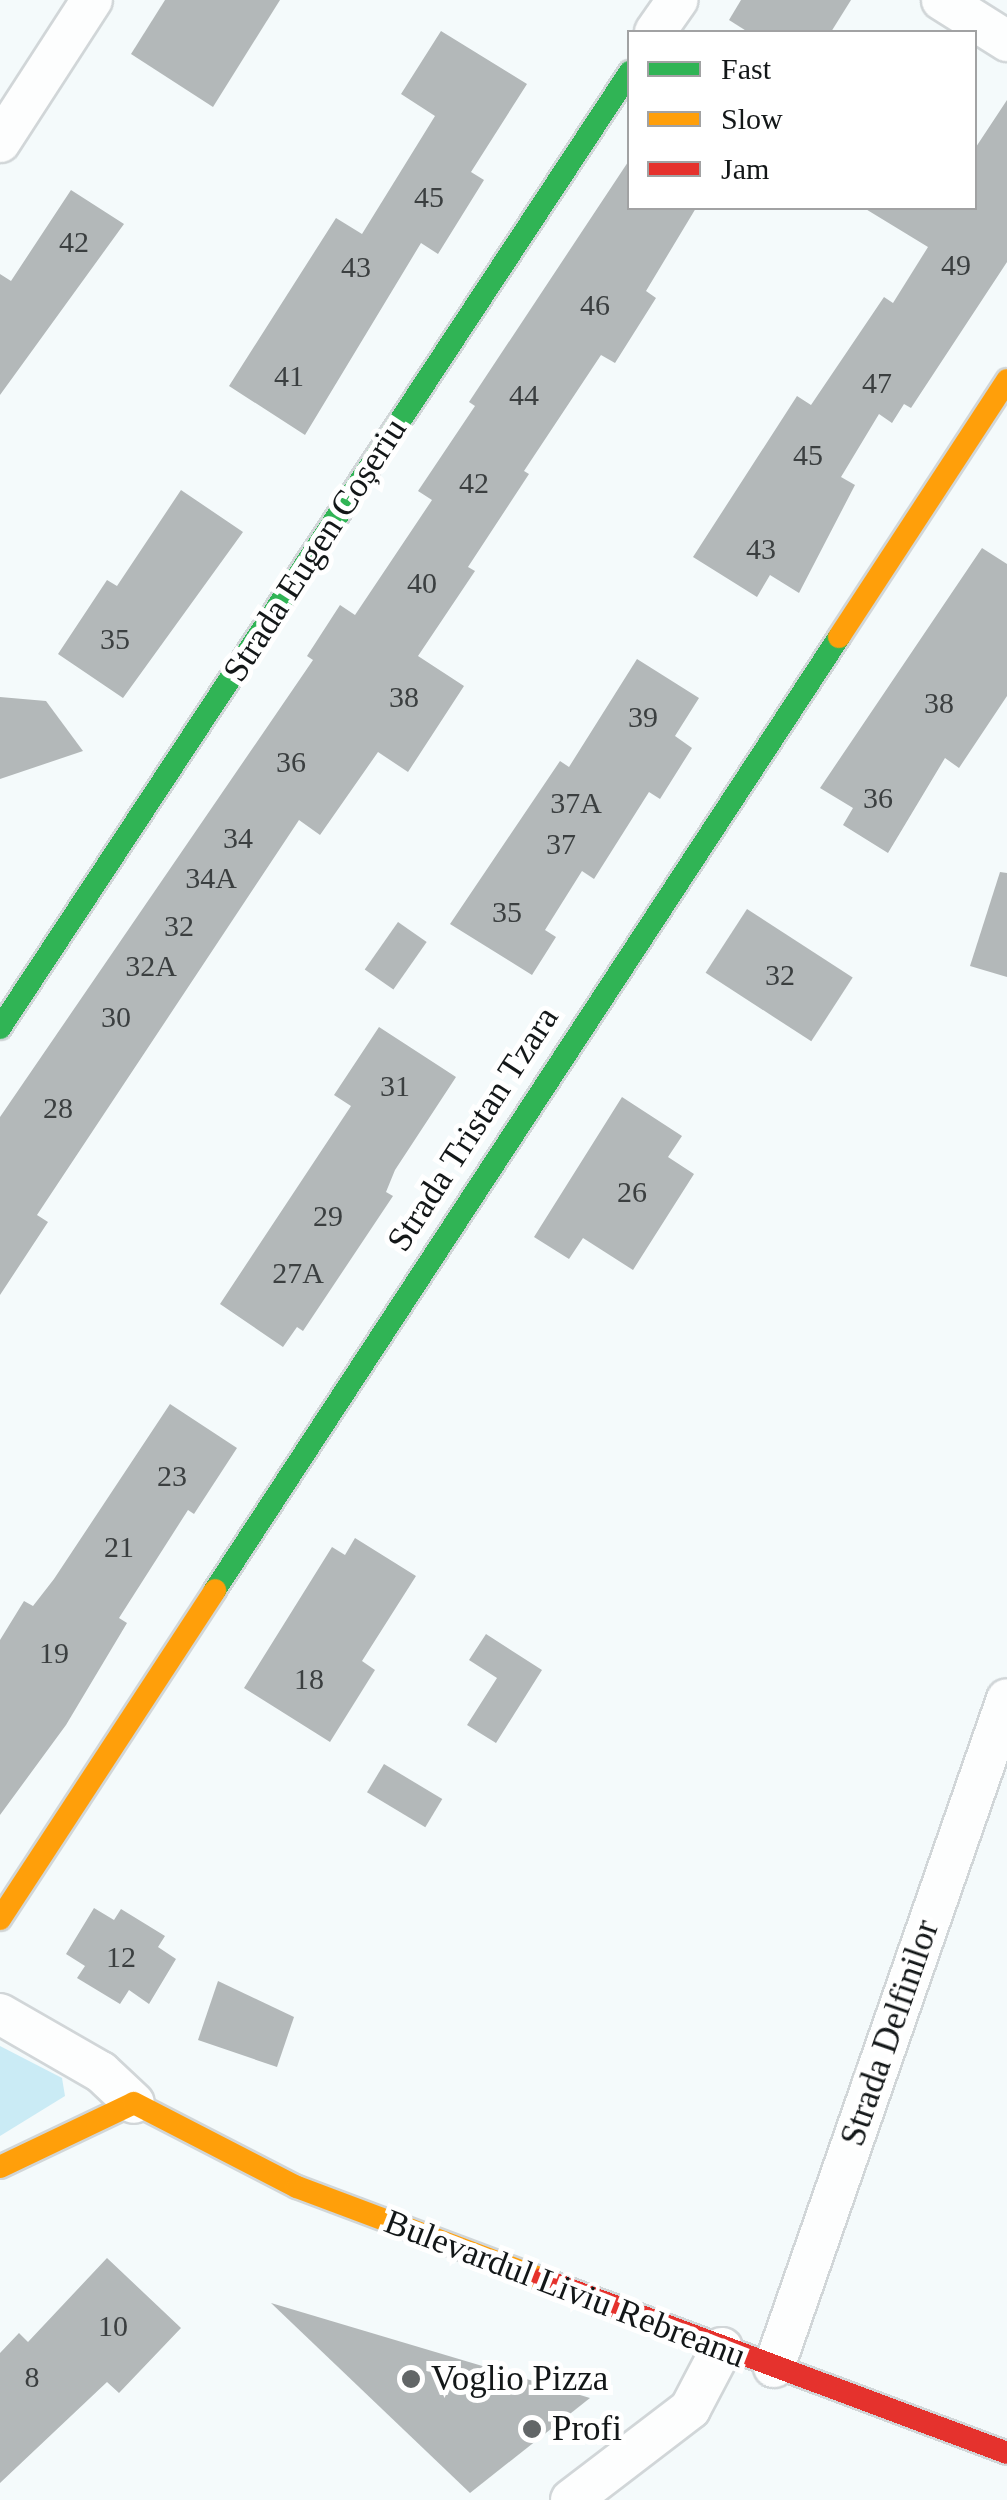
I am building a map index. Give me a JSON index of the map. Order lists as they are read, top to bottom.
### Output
{
  "streets": {
    "street": [
      "Strada Eugen Coșeriu",
      "Strada Tristan Tzara",
      "Strada Delfinilor",
      "Bulevardul Liviu Rebreanu"
    ]
  },
  "crossings": [
    ["Strada Delfinilor", "Bulevardul Liviu Rebreanu"]
  ],
  "places": ["Voglio Pizza", "Profi"],
  "house_numbers": [
    "45",
    "42",
    "49",
    "43",
    "46",
    "41",
    "47",
    "44",
    "45",
    "42",
    "43",
    "40",
    "35",
    "38",
    "38",
    "39",
    "36",
    "36",
    "37A",
    "34",
    "37",
    "34A",
    "35",
    "32",
    "32A",
    "32",
    "30",
    "31",
    "28",
    "26",
    "29",
    "27A",
    "23",
    "21",
    "19",
    "18",
    "12",
    "10",
    "8"
  ],
  "legend": ["Fast", "Slow", "Jam"]
}
